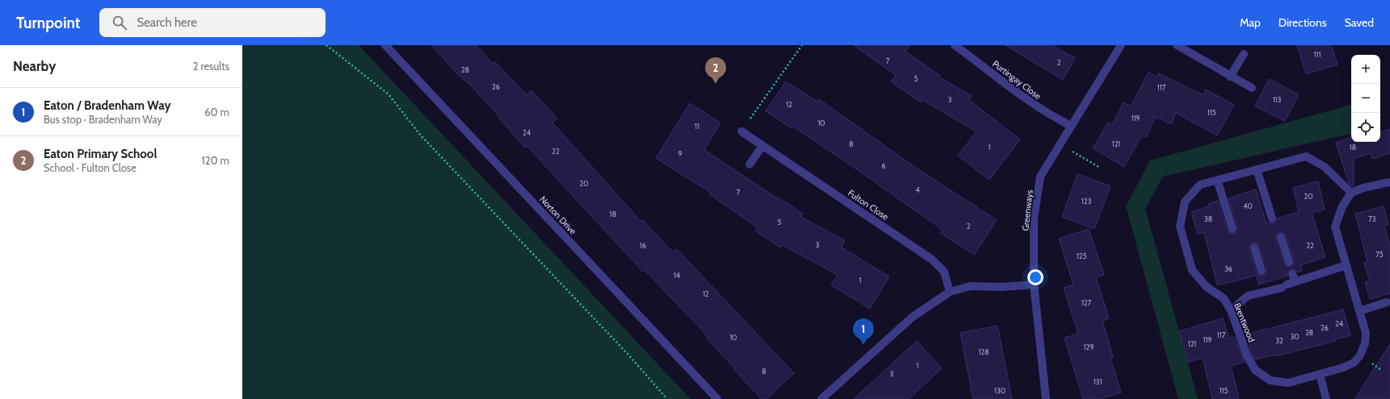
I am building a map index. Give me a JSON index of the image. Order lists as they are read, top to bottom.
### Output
{
  "streets": {
    "street": [
      "Purtingay Close",
      "Fulton Close",
      "Greenways",
      "Norton Drive",
      "Brentwood"
    ]
  },
  "crossings": [
    ["Purtingay Close", "Greenways"]
  ],
  "house_numbers": [
    "111",
    "7",
    "2",
    "28",
    "5",
    "26",
    "117",
    "3",
    "113",
    "12",
    "115",
    "119",
    "10",
    "11",
    "24",
    "8",
    "121",
    "1",
    "18",
    "22",
    "9",
    "6",
    "20",
    "4",
    "7",
    "20",
    "123",
    "40",
    "18",
    "38",
    "73",
    "5",
    "2",
    "3",
    "16",
    "22",
    "75",
    "125",
    "36",
    "14",
    "1",
    "12",
    "127",
    "24",
    "26",
    "28",
    "117",
    "30",
    "10",
    "119",
    "32",
    "121",
    "129",
    "128",
    "1",
    "8",
    "3",
    "131",
    "130",
    "115"
  ],
  "page": {
    "header": "Turnpoint",
    "search": "Search here",
    "nav": ["Map", "Directions", "Saved"],
    "heading": ["Nearby", "2 results"],
    "map_buttons": ["+", "−"],
    "pins": ["2", "1"],
    "list": [
      {
        "mark": "1",
        "name": "Eaton / Bradenham Way",
        "note": "Bus stop · Bradenham Way",
        "value": "60 m"
      },
      {
        "mark": "2",
        "name": "Eaton Primary School",
        "note": "School · Fulton Close",
        "value": "120 m"
      }
    ]
  }
}
